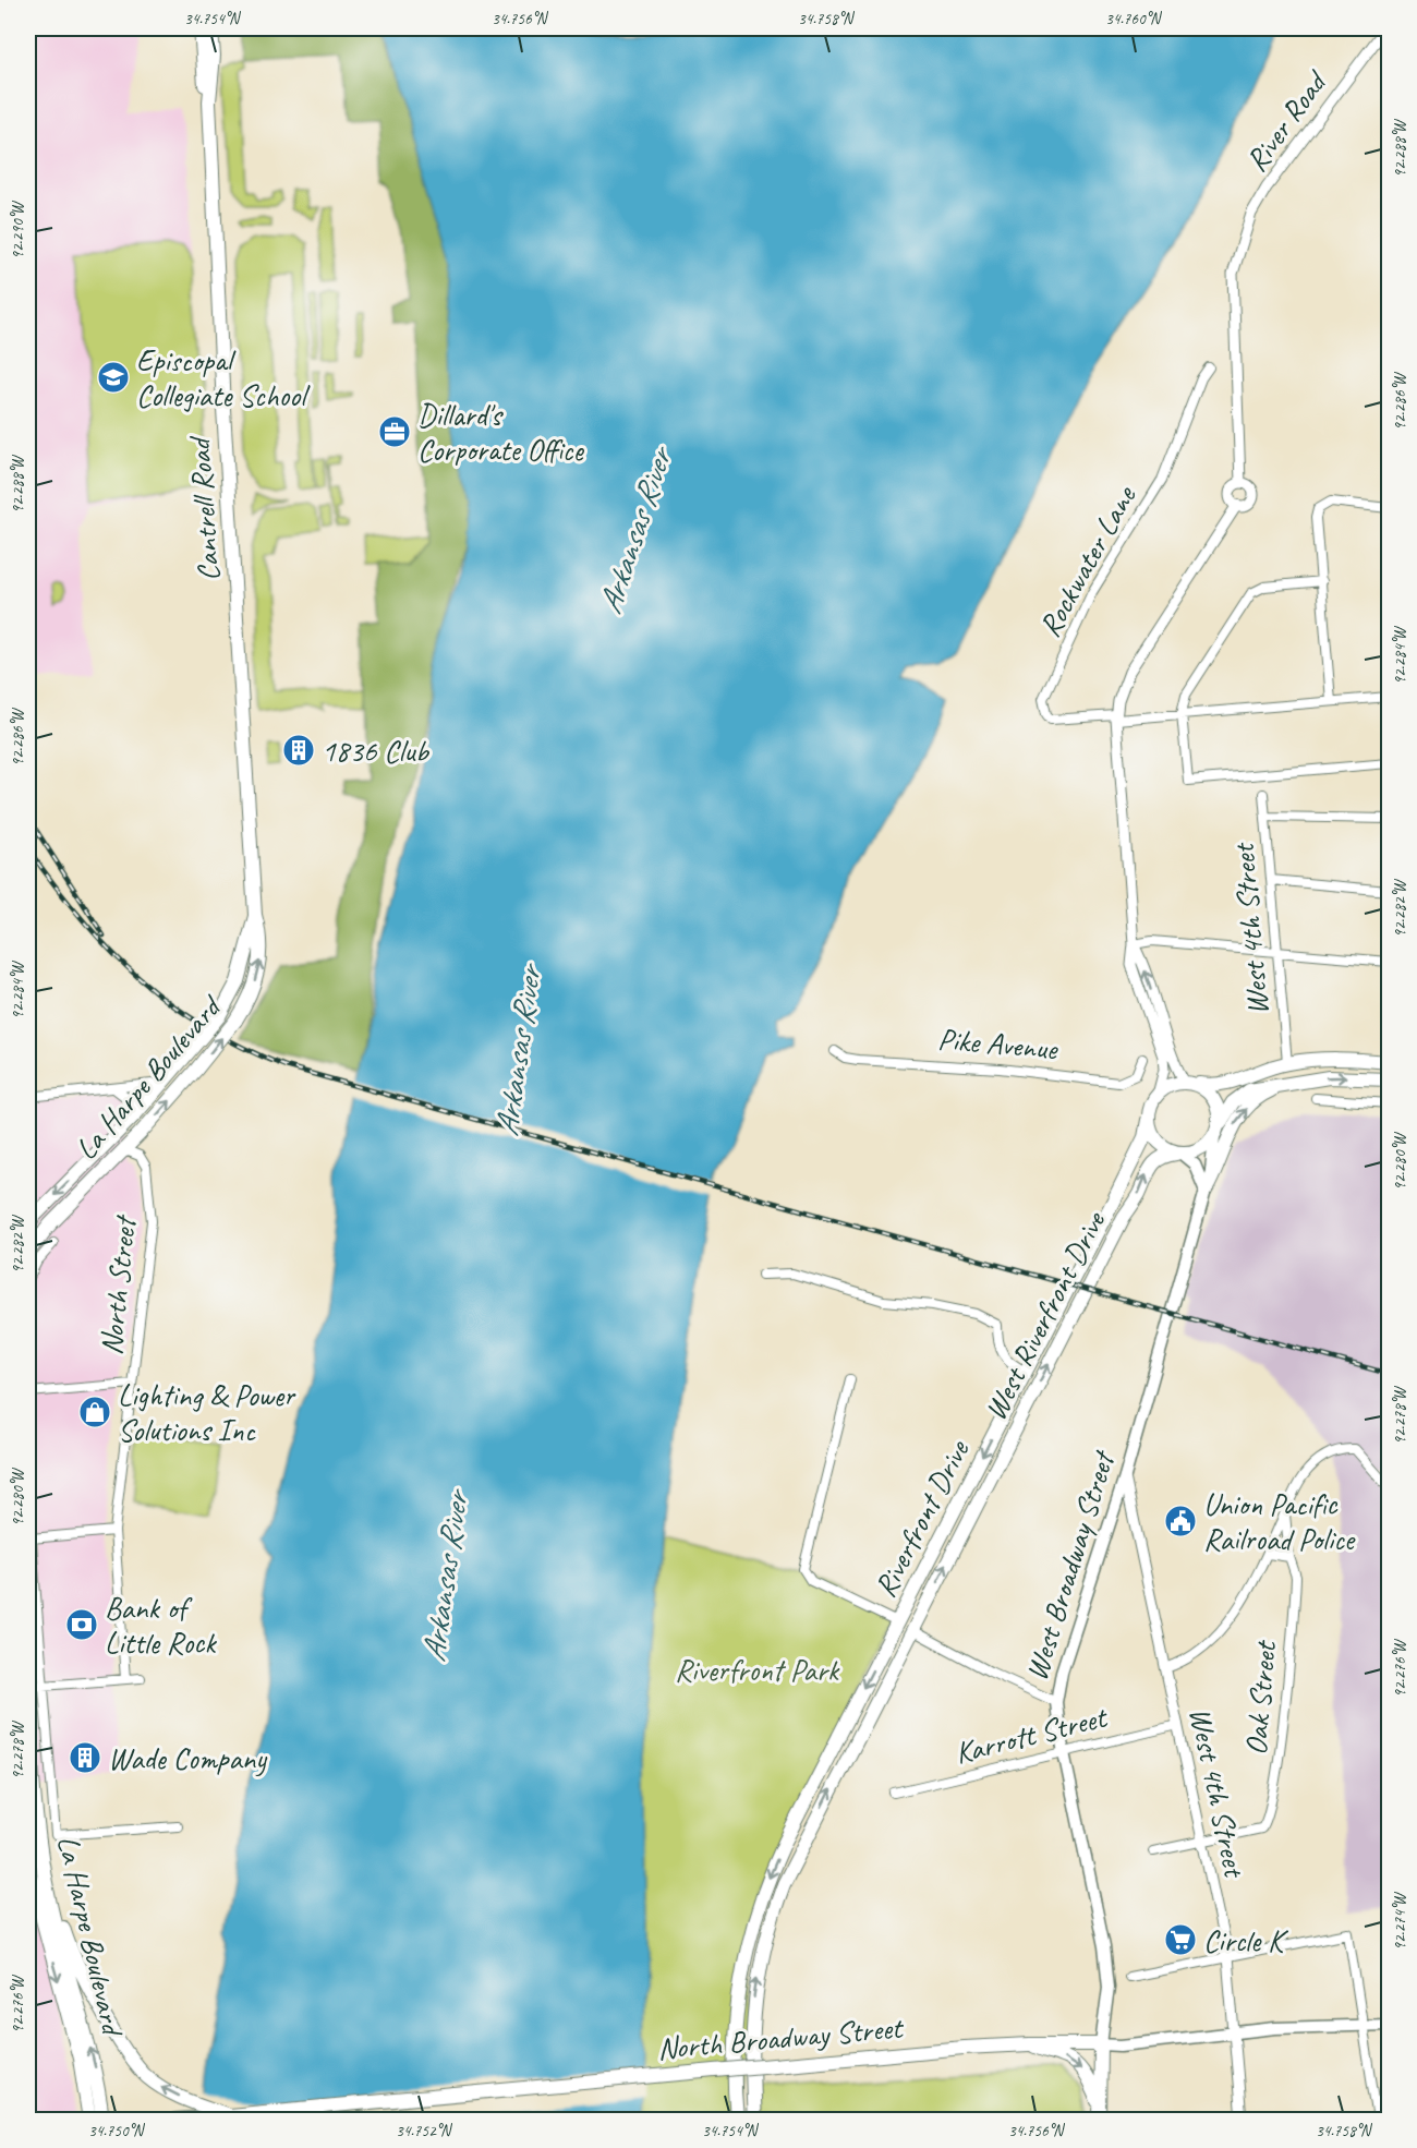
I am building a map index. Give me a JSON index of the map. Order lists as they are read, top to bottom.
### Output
{
  "streets": {
    "main road": [
      "Cantrell Road",
      "La Harpe Boulevard",
      "West Riverfront Drive",
      "Riverfront Drive",
      "West Broadway Street",
      "North Broadway Street"
    ],
    "street": [
      "River Road",
      "Rockwater Lane",
      "West 4th Street",
      "Pike Avenue",
      "North Street",
      "Oak Street",
      "Karrott Street"
    ]
  },
  "crossings": [
    ["Cantrell Road", "La Harpe Boulevard"],
    ["West 4th Street", "West Broadway Street"],
    ["West 4th Street", "Oak Street"],
    ["West 4th Street", "Karrott Street"],
    ["West 4th Street", "North Broadway Street"],
    ["La Harpe Boulevard", "North Street"],
    ["West Riverfront Drive", "Riverfront Drive"],
    ["West Riverfront Drive", "West Broadway Street"],
    ["Riverfront Drive", "West Broadway Street"],
    ["West Broadway Street", "Karrott Street"],
    ["West Broadway Street", "North Broadway Street"]
  ],
  "one_way": ["West Riverfront Drive", "Riverfront Drive"],
  "water": ["Arkansas River"],
  "parks": ["Riverfront Park"],
  "places": {
    "school or university": ["Episcopal Collegiate School"],
    "office": ["Dillard's Corporate Office"],
    "building": ["1836 Club", "Wade Company"],
    "shop": ["Lighting & Power Solutions Inc"],
    "public building": ["Union Pacific Railroad Police"],
    "bank": ["Bank of Little Rock"],
    "supermarket": ["Circle K"]
  },
  "coordinates": [
    "34.754°N",
    "34.756°N",
    "34.758°N",
    "34.760°N",
    "92.288°W",
    "92.290°W",
    "92.286°W",
    "92.284°W",
    "92.282°W",
    "92.280°W",
    "92.278°W",
    "92.276°W",
    "92.274°W",
    "34.750°N",
    "34.752°N"
  ]
}
